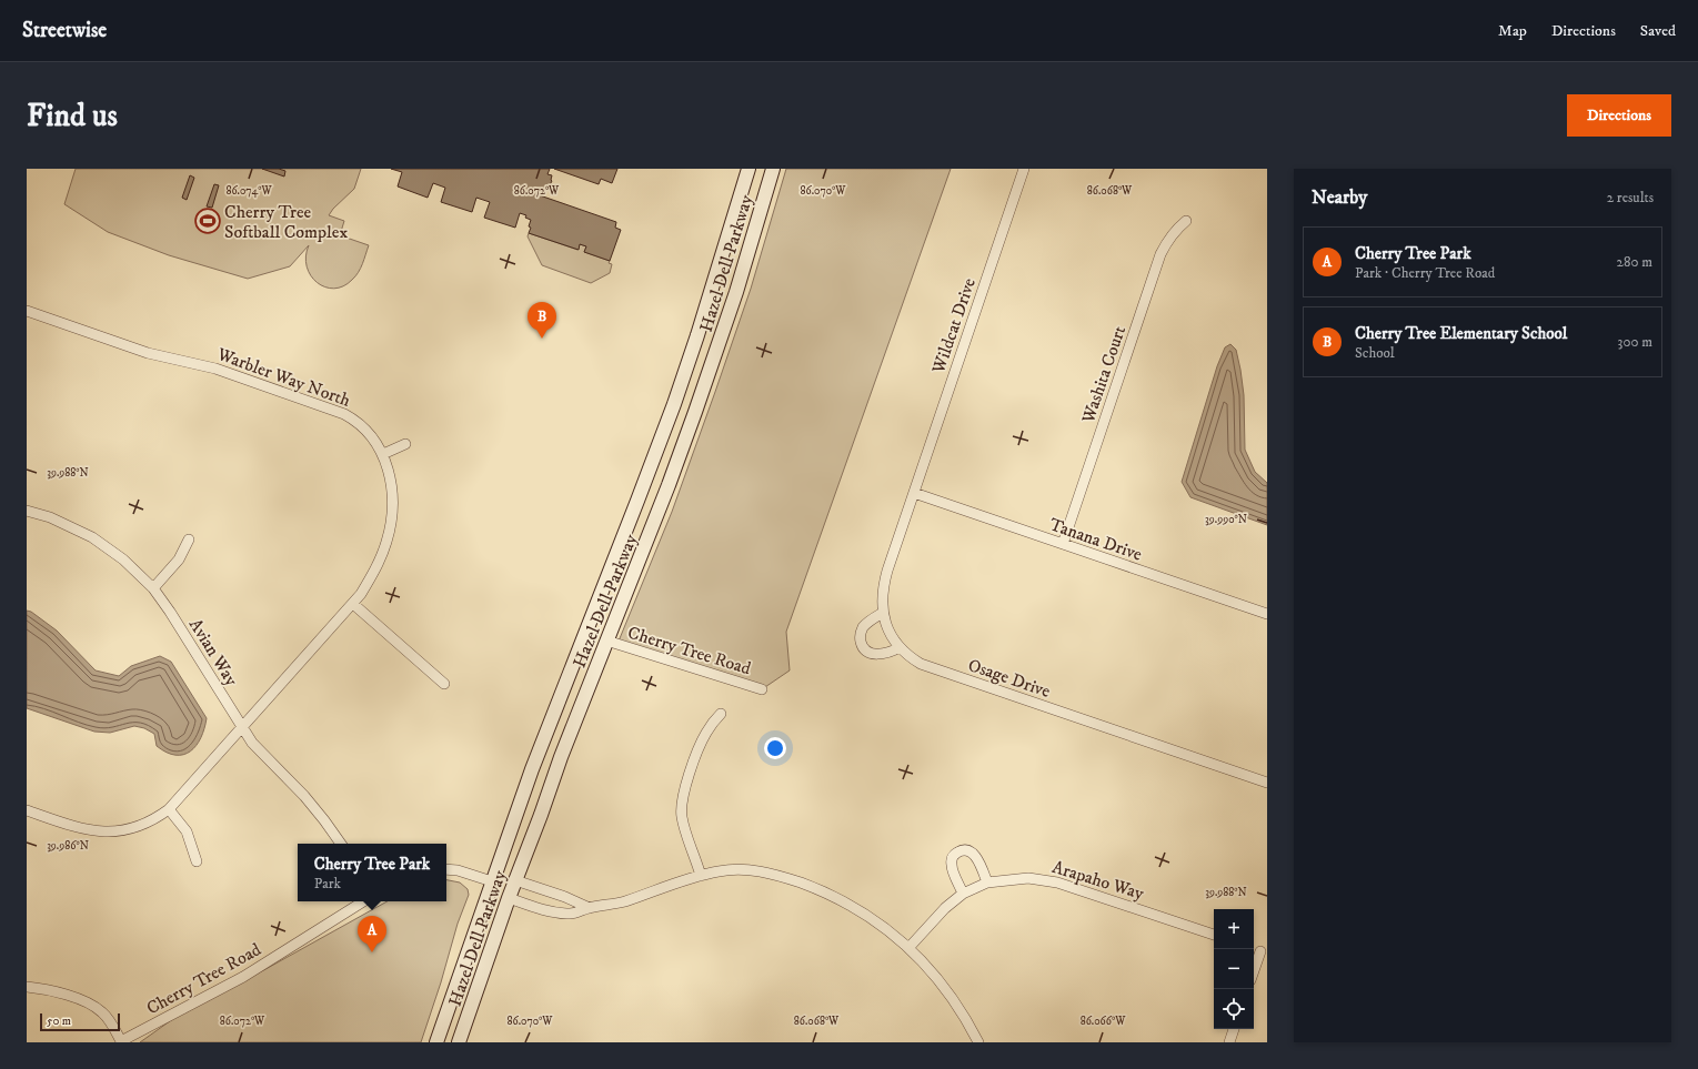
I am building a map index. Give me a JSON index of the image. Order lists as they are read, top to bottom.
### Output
{
  "streets": {
    "main road": ["Hazel Dell Parkway"],
    "street": [
      "Wildcat Drive",
      "Washita Court",
      "Warbler Way North",
      "Tanana Drive",
      "Cherry Tree Road",
      "Avian Way",
      "Osage Drive",
      "Arapaho Way"
    ]
  },
  "crossings": [
    ["Hazel Dell Parkway", "Cherry Tree Road"],
    ["Wildcat Drive", "Tanana Drive"],
    ["Wildcat Drive", "Osage Drive"],
    ["Washita Court", "Tanana Drive"],
    ["Warbler Way North", "Avian Way"],
    ["Tanana Drive", "Osage Drive"]
  ],
  "places": {
    "sports": ["Cherry Tree Softball Complex"]
  },
  "scale_bar": "50 m",
  "page": {
    "header": "Streetwise",
    "nav": ["Map", "Directions", "Saved"],
    "buttons": "Directions",
    "title": "Find us",
    "heading": ["Nearby", "2 results"],
    "list": [
      {
        "mark": "A",
        "name": "Cherry Tree Park",
        "note": "Park · Cherry Tree Road",
        "value": "280 m"
      },
      {
        "mark": "B",
        "name": "Cherry Tree Elementary School",
        "note": "School",
        "value": "300 m"
      }
    ],
    "pins": ["B", "A"],
    "popup": ["Cherry Tree Park", "Park"],
    "map_buttons": ["+", "−"],
    "scale": "50 m"
  },
  "coordinates": [
    "86.074°W",
    "86.072°W",
    "86.070°W",
    "86.068°W",
    "39.988°N",
    "39.990°N",
    "39.986°N",
    "86.066°W"
  ]
}
